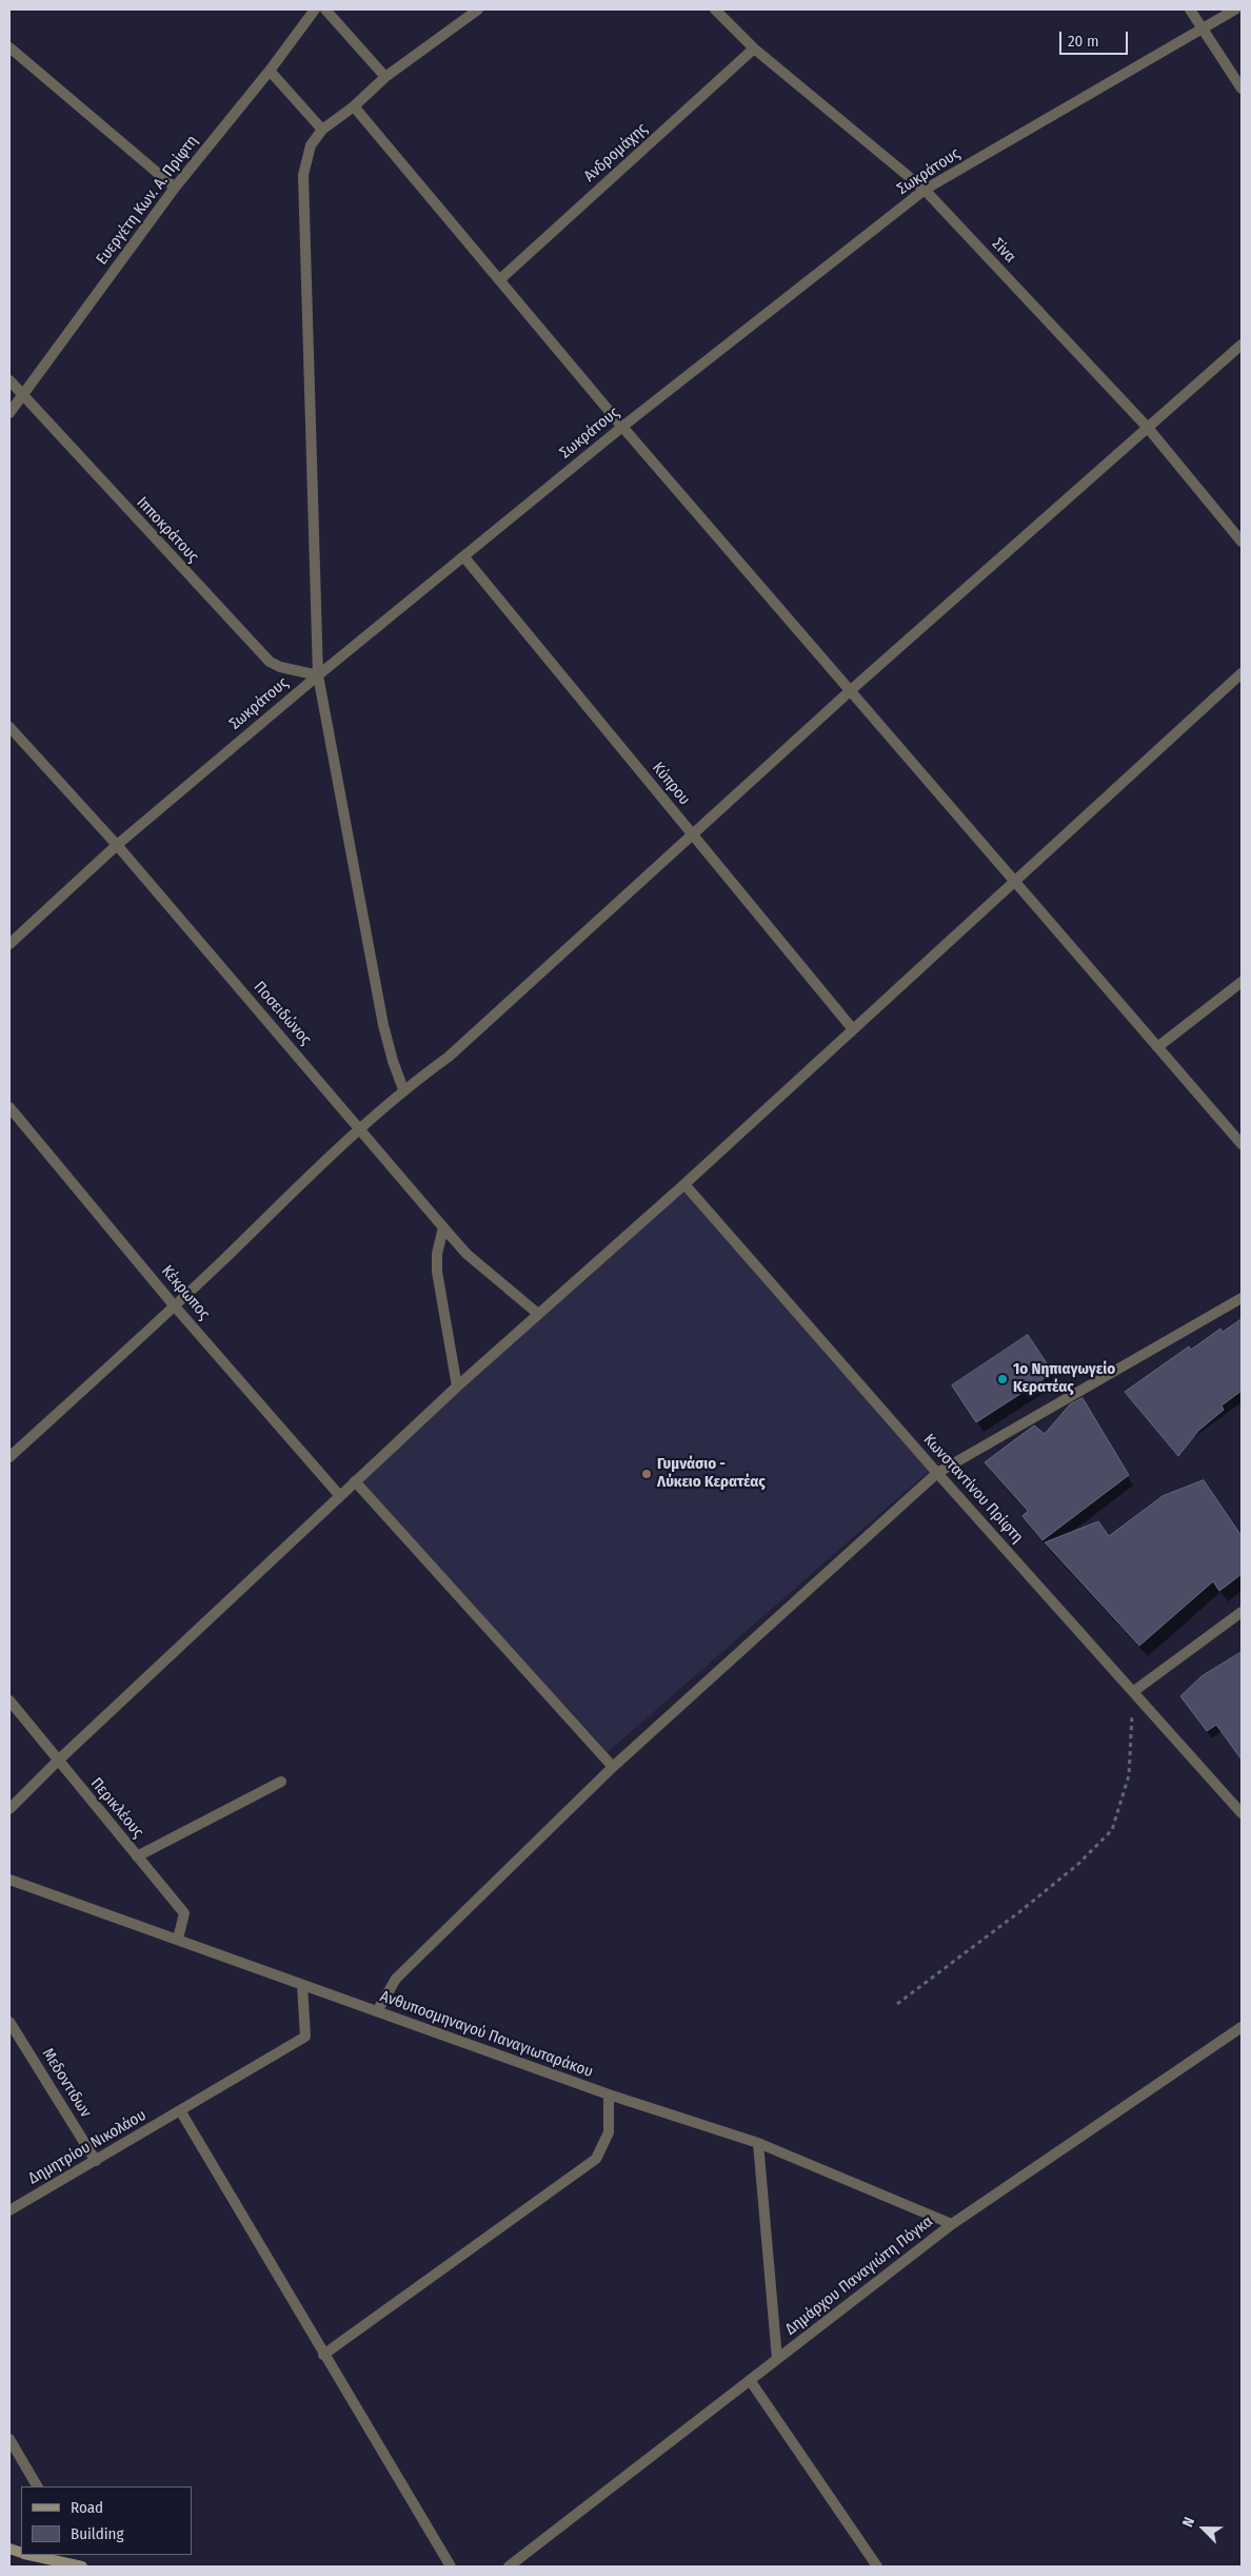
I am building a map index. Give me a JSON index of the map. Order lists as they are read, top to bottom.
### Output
{
  "streets": {
    "street": [
      "Ανδρομάχης",
      "Σωκράτους",
      "Ευεργέτη Κων. Α. Πρίφτη",
      "Σίνα",
      "Ιπποκράτους",
      "Κύπρου",
      "Ποσειδώνος",
      "Κέκρωπος",
      "Κωνσταντίνου Πρίφτη",
      "Περικλέους",
      "Ανθυποσμηναγού Παναγιωταράκου",
      "Μεδοντιδων",
      "Δημητρίου Νικολάου",
      "Δημάρχου Παναγιώτη Πόγκα"
    ]
  },
  "crossings": [
    ["Ανδρομάχης", "Σίνα"],
    ["Σωκράτους", "Σίνα"],
    ["Σωκράτους", "Ιπποκράτους"],
    ["Σωκράτους", "Κύπρου"],
    ["Σωκράτους", "Ποσειδώνος"],
    ["Ευεργέτη Κων. Α. Πρίφτη", "Ιπποκράτους"],
    ["Περικλέους", "Ανθυποσμηναγού Παναγιωταράκου"],
    ["Ανθυποσμηναγού Παναγιωταράκου", "Δημητρίου Νικολάου"],
    ["Ανθυποσμηναγού Παναγιωταράκου", "Δημάρχου Παναγιώτη Πόγκα"],
    ["Μεδοντιδων", "Δημητρίου Νικολάου"]
  ],
  "places": ["1ο Νηπιαγωγείο Κερατέας", "Γυμνάσιο - Λύκειο Κερατέας"],
  "legend": ["Road", "Building"],
  "scale_bar": "20 m",
  "north": "top left"
}
